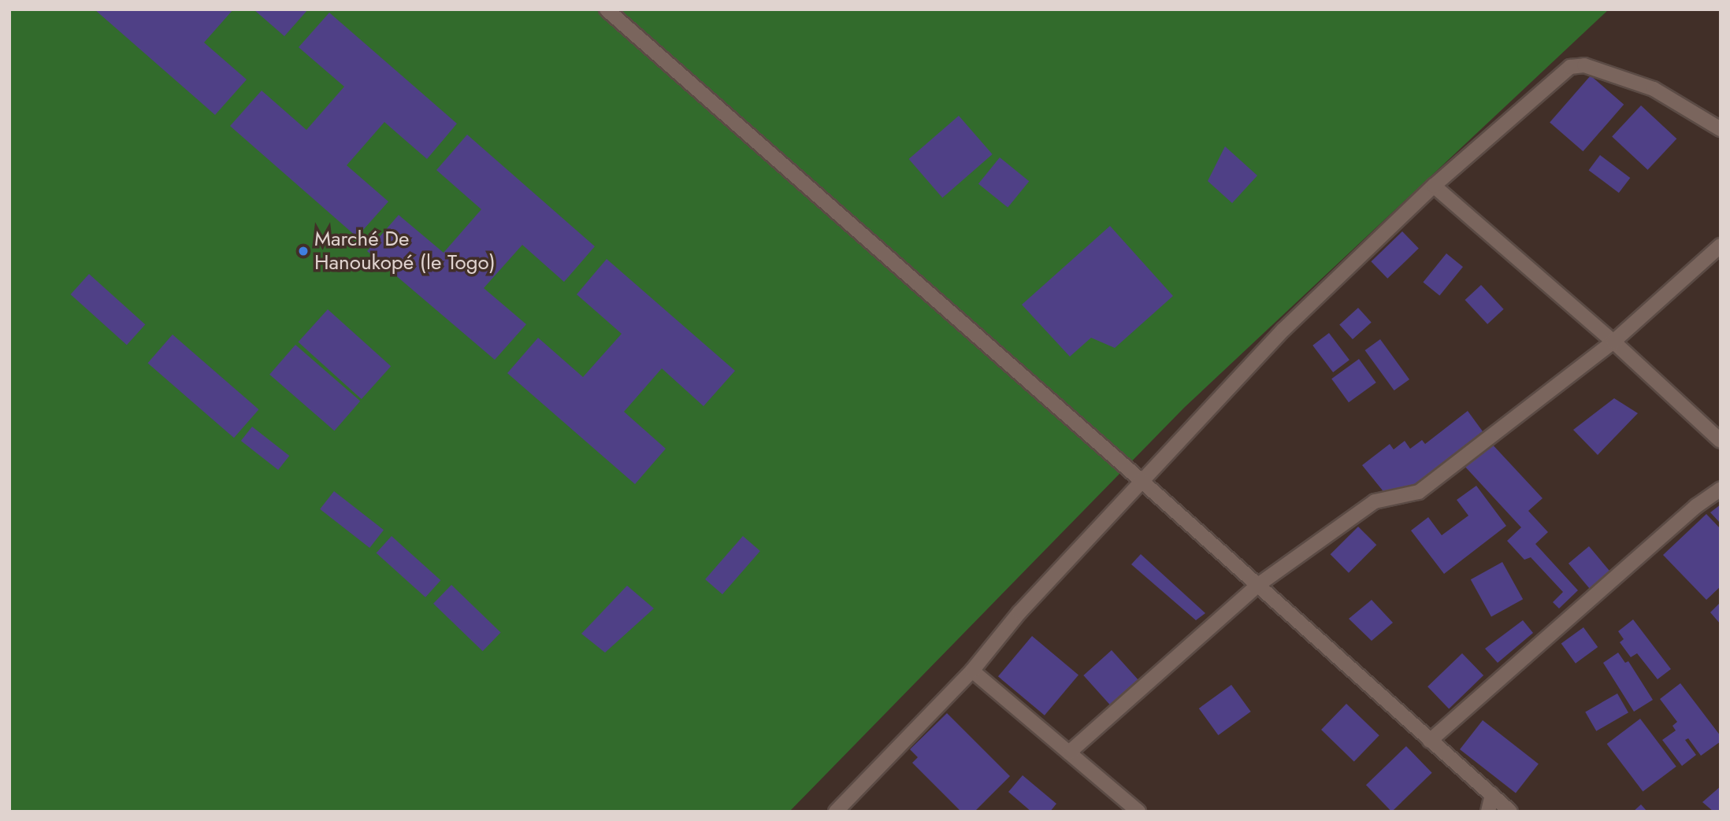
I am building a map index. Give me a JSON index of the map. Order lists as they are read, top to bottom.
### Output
{
  "places": ["Marché De Hanoukopé (le Togo)"]
}
